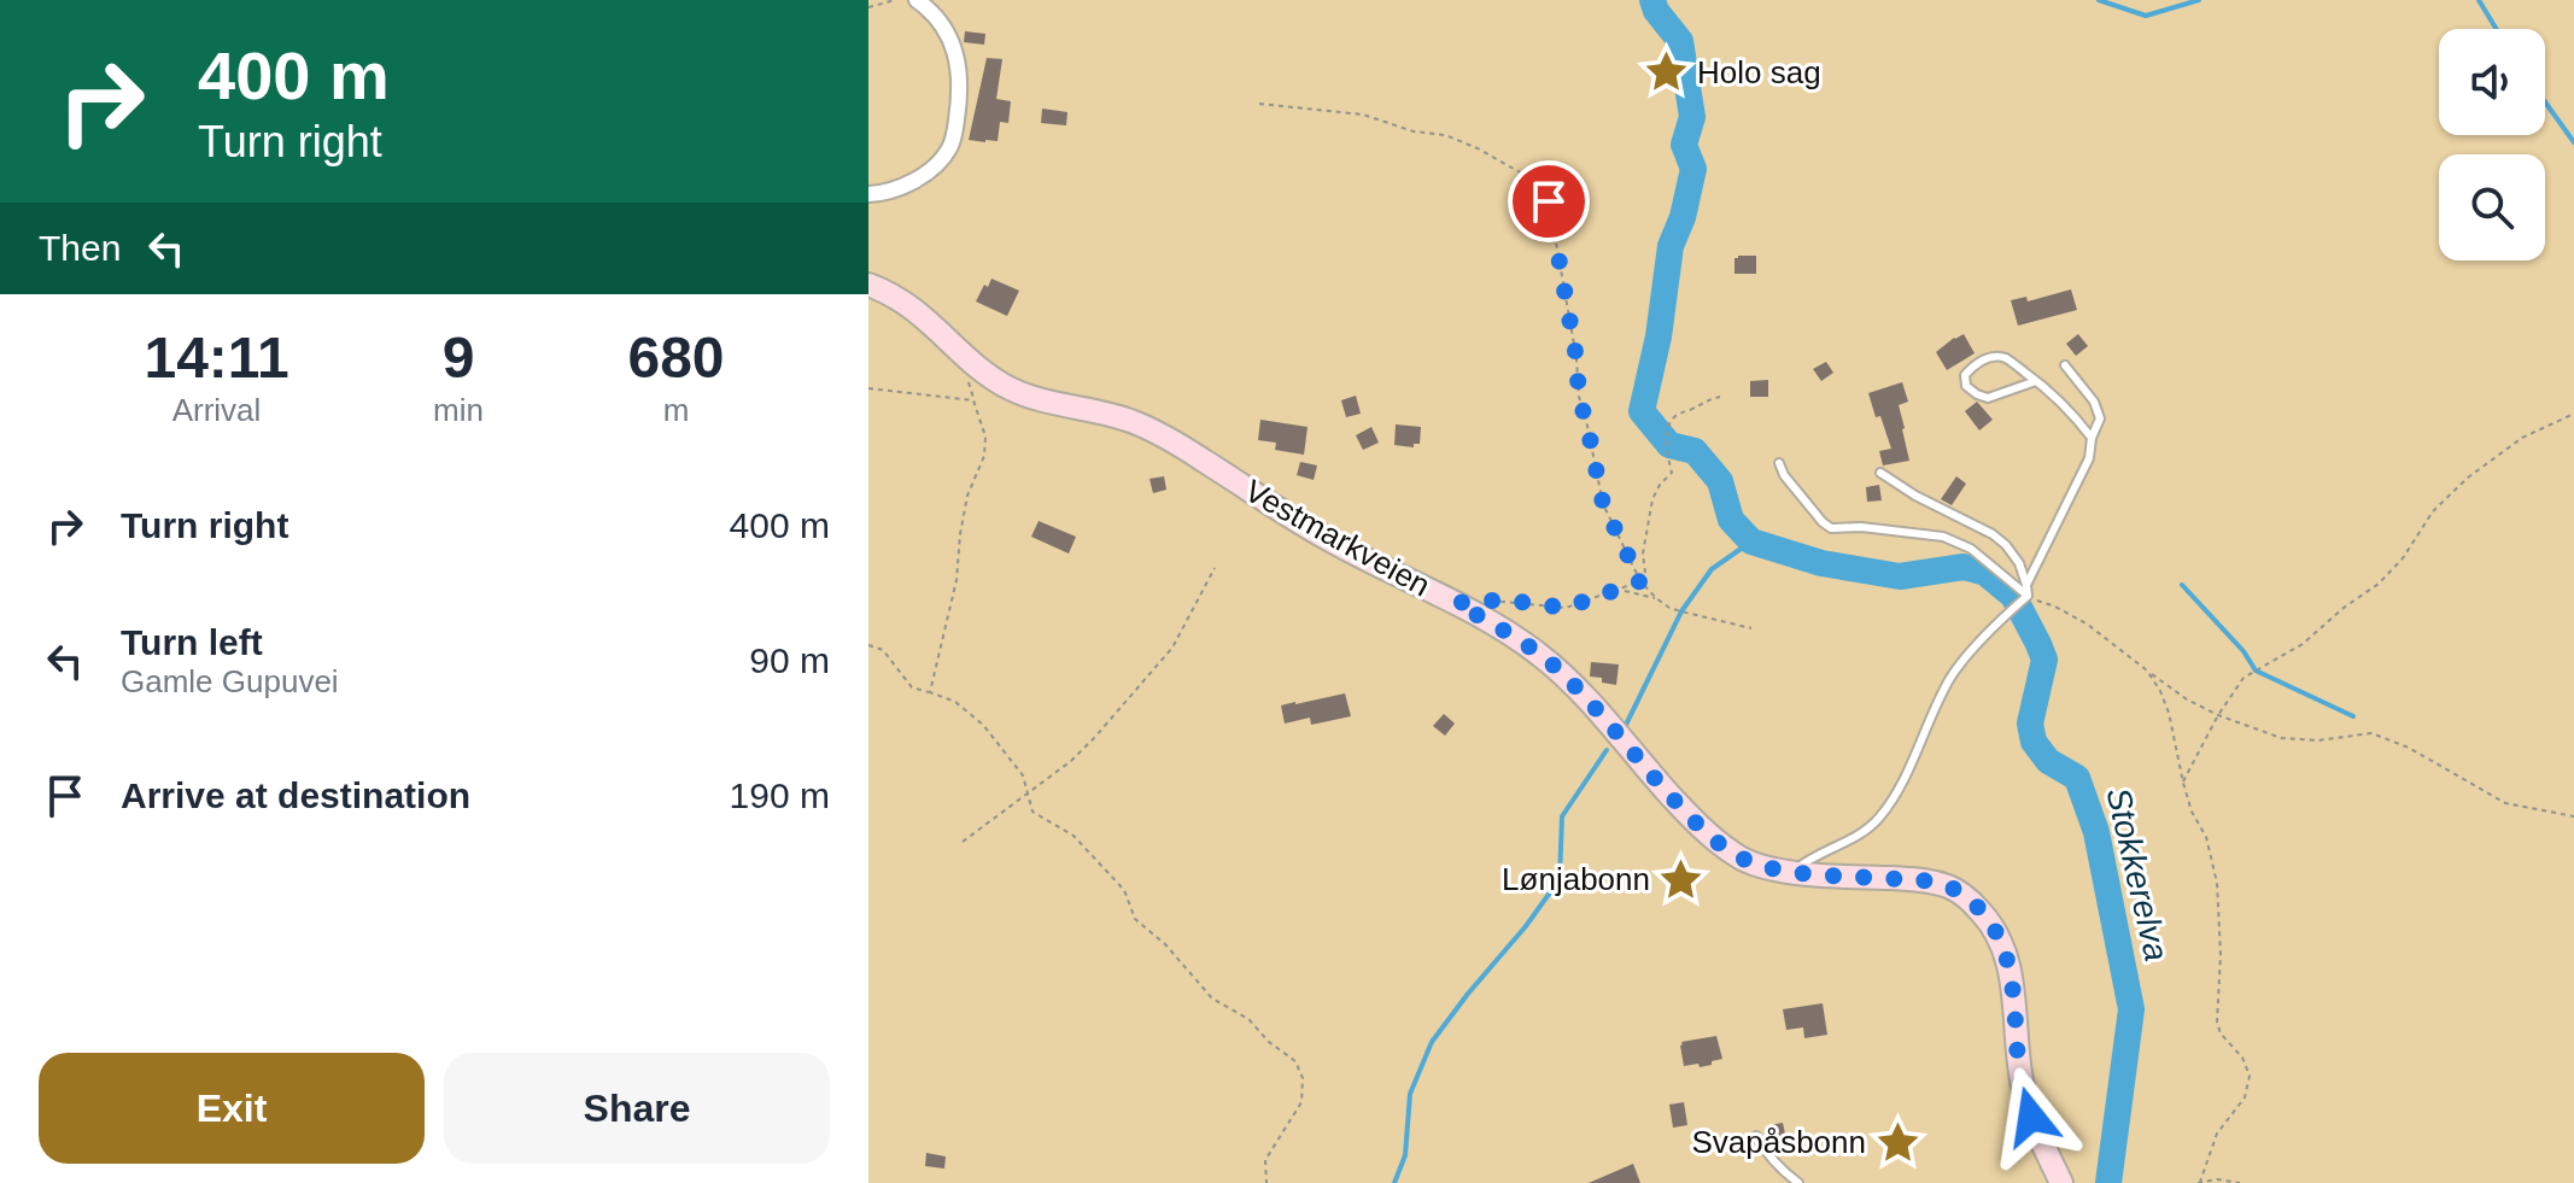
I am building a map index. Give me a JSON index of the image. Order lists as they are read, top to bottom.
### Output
{
  "streets": {
    "street": ["Vestmarkveien"]
  },
  "water": ["Stokkerelva"],
  "places": {
    "place": ["Holo sag", "Lønjabonn", "Svapåsbonn"]
  },
  "page": {
    "turn": ["400 m", "Turn right"],
    "then": "Then",
    "eta": [
      "14:11",
      "Arrival",
      "9",
      "min",
      "680",
      "m"
    ],
    "list": [
      {
        "name": "Turn right",
        "value": "400 m"
      },
      {
        "name": "Turn left",
        "note": "Gamle Gupuvei",
        "value": "90 m"
      },
      {
        "name": "Arrive at destination",
        "value": "190 m"
      }
    ],
    "buttons": ["Exit", "Share"]
  }
}
